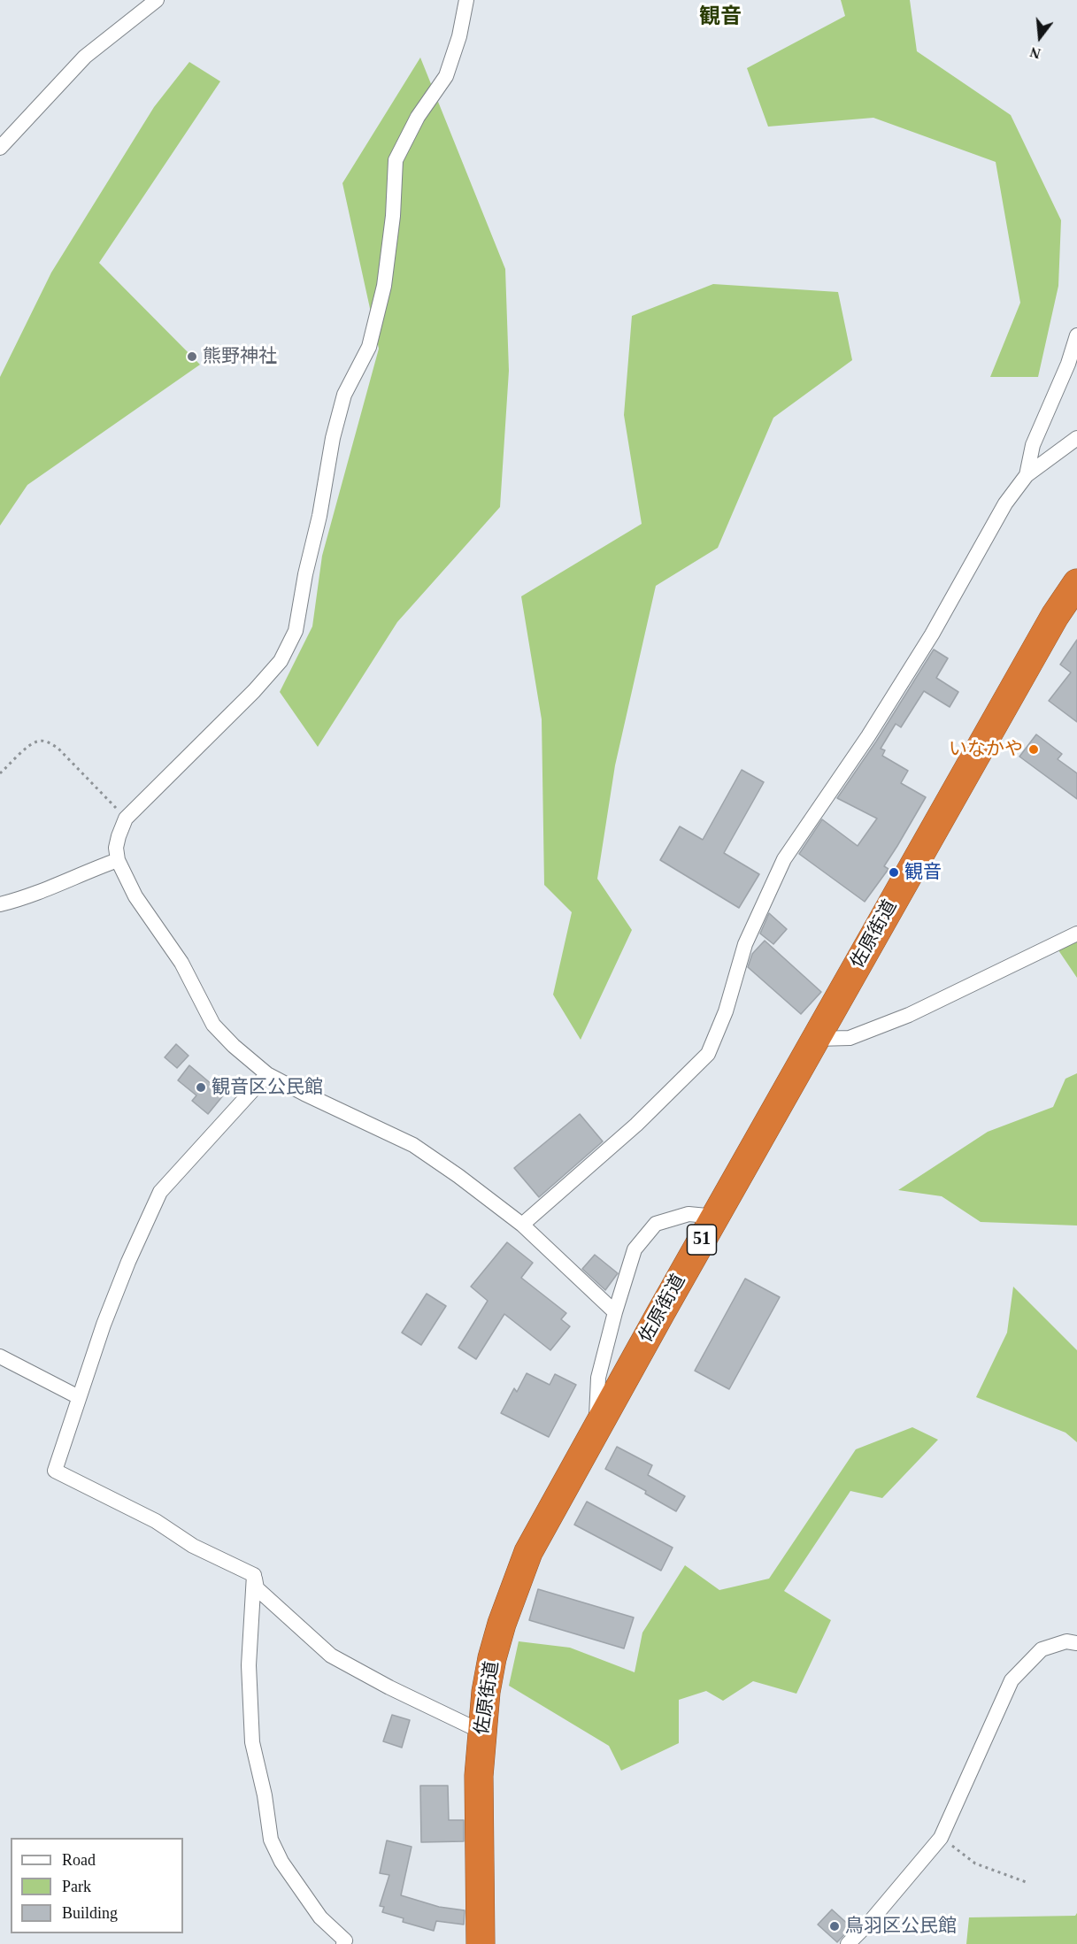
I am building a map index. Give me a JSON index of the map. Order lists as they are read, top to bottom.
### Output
{
  "streets": {
    "highway": ["佐原街道", "51"]
  },
  "districts": ["観音"],
  "places": [
    "熊野神社",
    "いなかや",
    "観音",
    "観音区公民館",
    "鳥羽区公民館"
  ],
  "legend": ["Road", "Park", "Building"],
  "north": "bottom"
}
